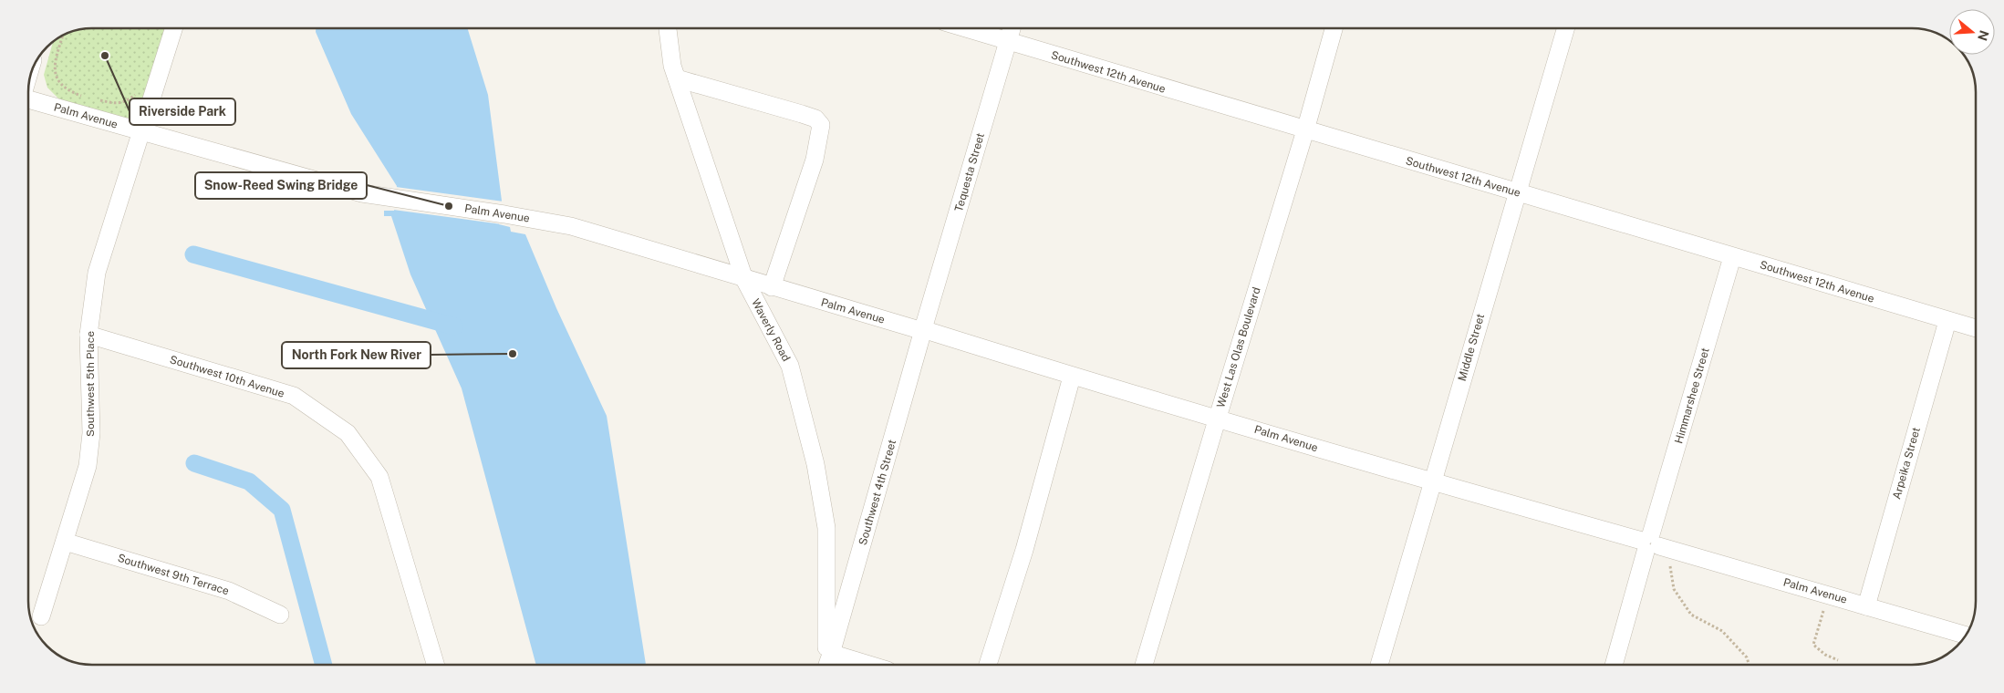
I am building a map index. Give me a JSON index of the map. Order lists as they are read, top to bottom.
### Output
{
  "streets": {
    "street": [
      "Southwest 12th Avenue",
      "Palm Avenue",
      "Tequesta Street",
      "Waverly Road",
      "West Las Olas Boulevard",
      "Middle Street",
      "Southwest 10th Avenue",
      "Southwest 5th Place",
      "Himmarshee Street",
      "Arpeika Street",
      "Southwest 4th Street",
      "Southwest 9th Terrace"
    ]
  },
  "crossings": [
    ["Southwest 12th Avenue", "Tequesta Street"],
    ["Southwest 12th Avenue", "West Las Olas Boulevard"],
    ["Southwest 12th Avenue", "Middle Street"],
    ["Southwest 12th Avenue", "Himmarshee Street"],
    ["Southwest 12th Avenue", "Arpeika Street"],
    ["Palm Avenue", "Tequesta Street"],
    ["Palm Avenue", "Waverly Road"],
    ["Palm Avenue", "West Las Olas Boulevard"],
    ["Palm Avenue", "Middle Street"],
    ["Palm Avenue", "Southwest 5th Place"],
    ["Palm Avenue", "Himmarshee Street"],
    ["Palm Avenue", "Arpeika Street"],
    ["Palm Avenue", "Southwest 4th Street"],
    ["Tequesta Street", "Southwest 4th Street"],
    ["Waverly Road", "Southwest 4th Street"],
    ["Southwest 10th Avenue", "Southwest 5th Place"],
    ["Southwest 5th Place", "Southwest 9th Terrace"]
  ],
  "places": ["Riverside Park", "Snow-Reed Swing Bridge", "North Fork New River"],
  "north": "right"
}
